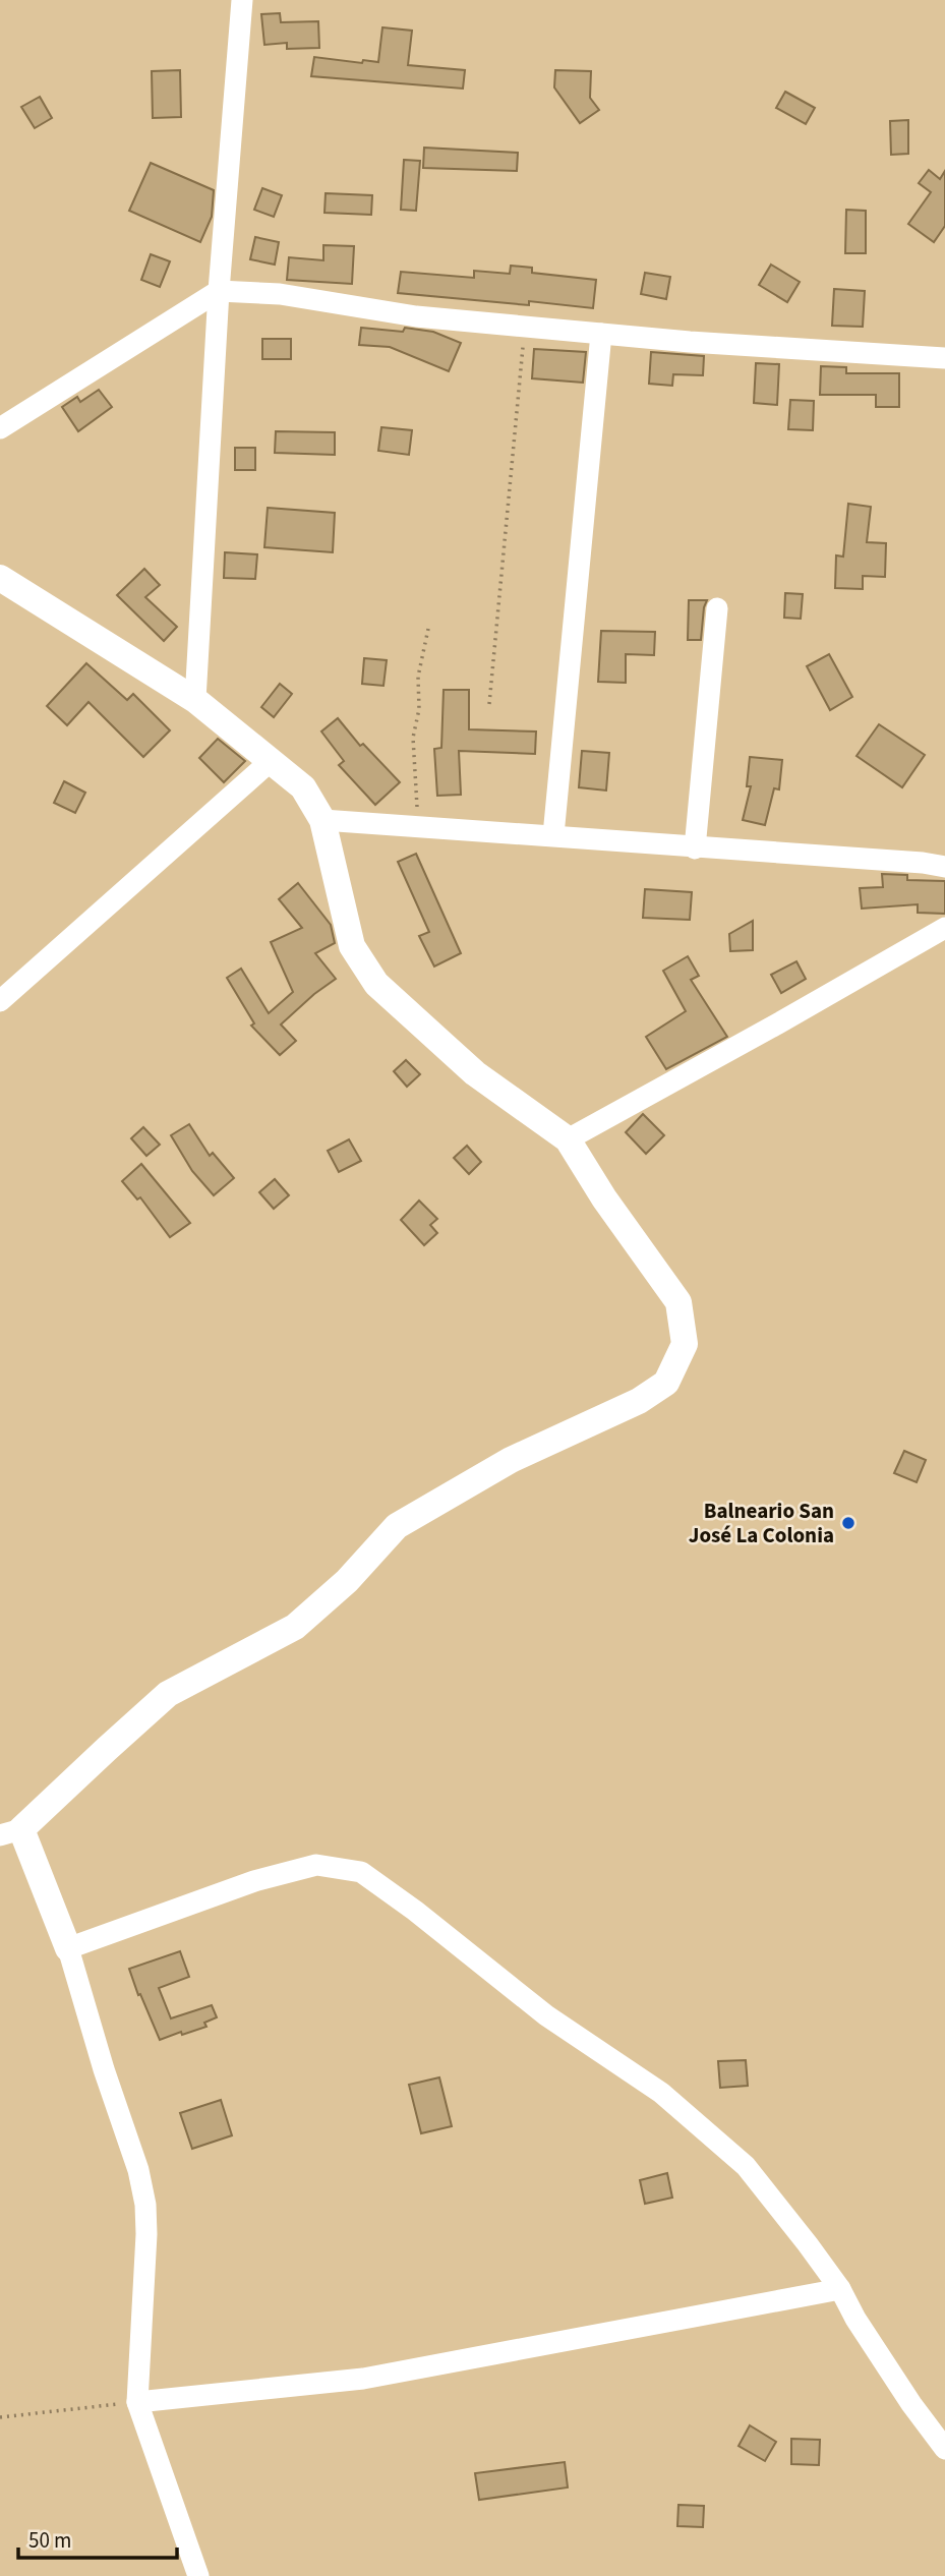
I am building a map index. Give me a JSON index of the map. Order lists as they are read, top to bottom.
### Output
{
  "places": ["Balneario San José La Colonia"],
  "scale_bar": "50 m"
}
